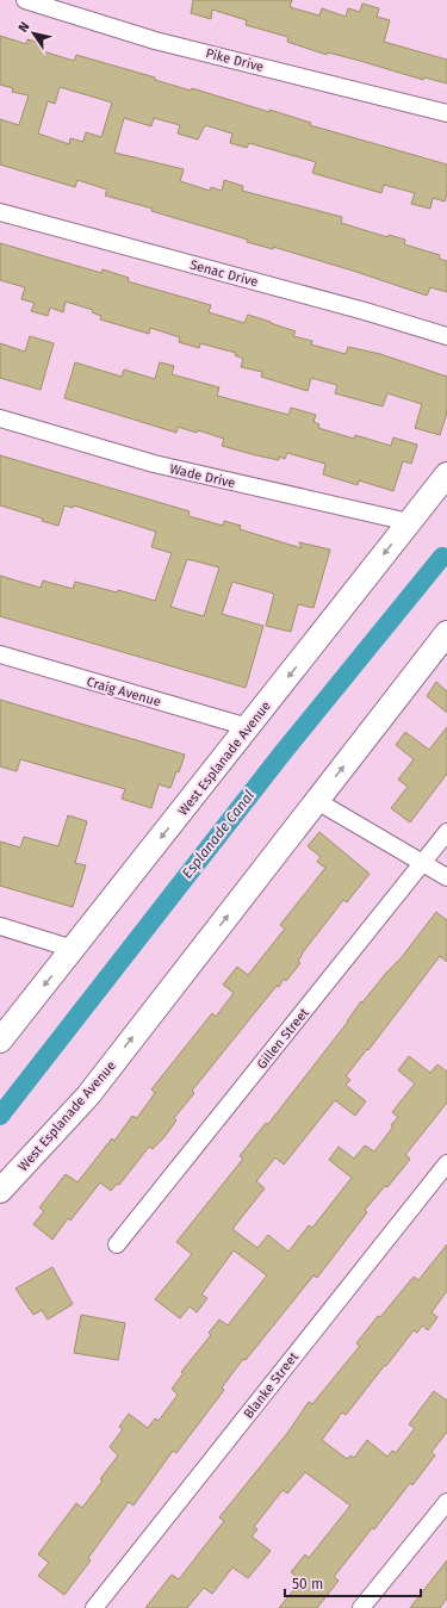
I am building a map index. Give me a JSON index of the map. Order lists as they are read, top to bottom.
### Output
{
  "streets": {
    "main road": ["West Esplanade Avenue"],
    "street": [
      "Pike Drive",
      "Senac Drive",
      "Wade Drive",
      "Craig Avenue",
      "Gillen Street",
      "Blanke Street"
    ]
  },
  "crossings": [
    ["Wade Drive", "West Esplanade Avenue"],
    ["Craig Avenue", "West Esplanade Avenue"]
  ],
  "water": ["Esplanade Canal"],
  "scale_bar": "50 m",
  "north": "top left"
}
